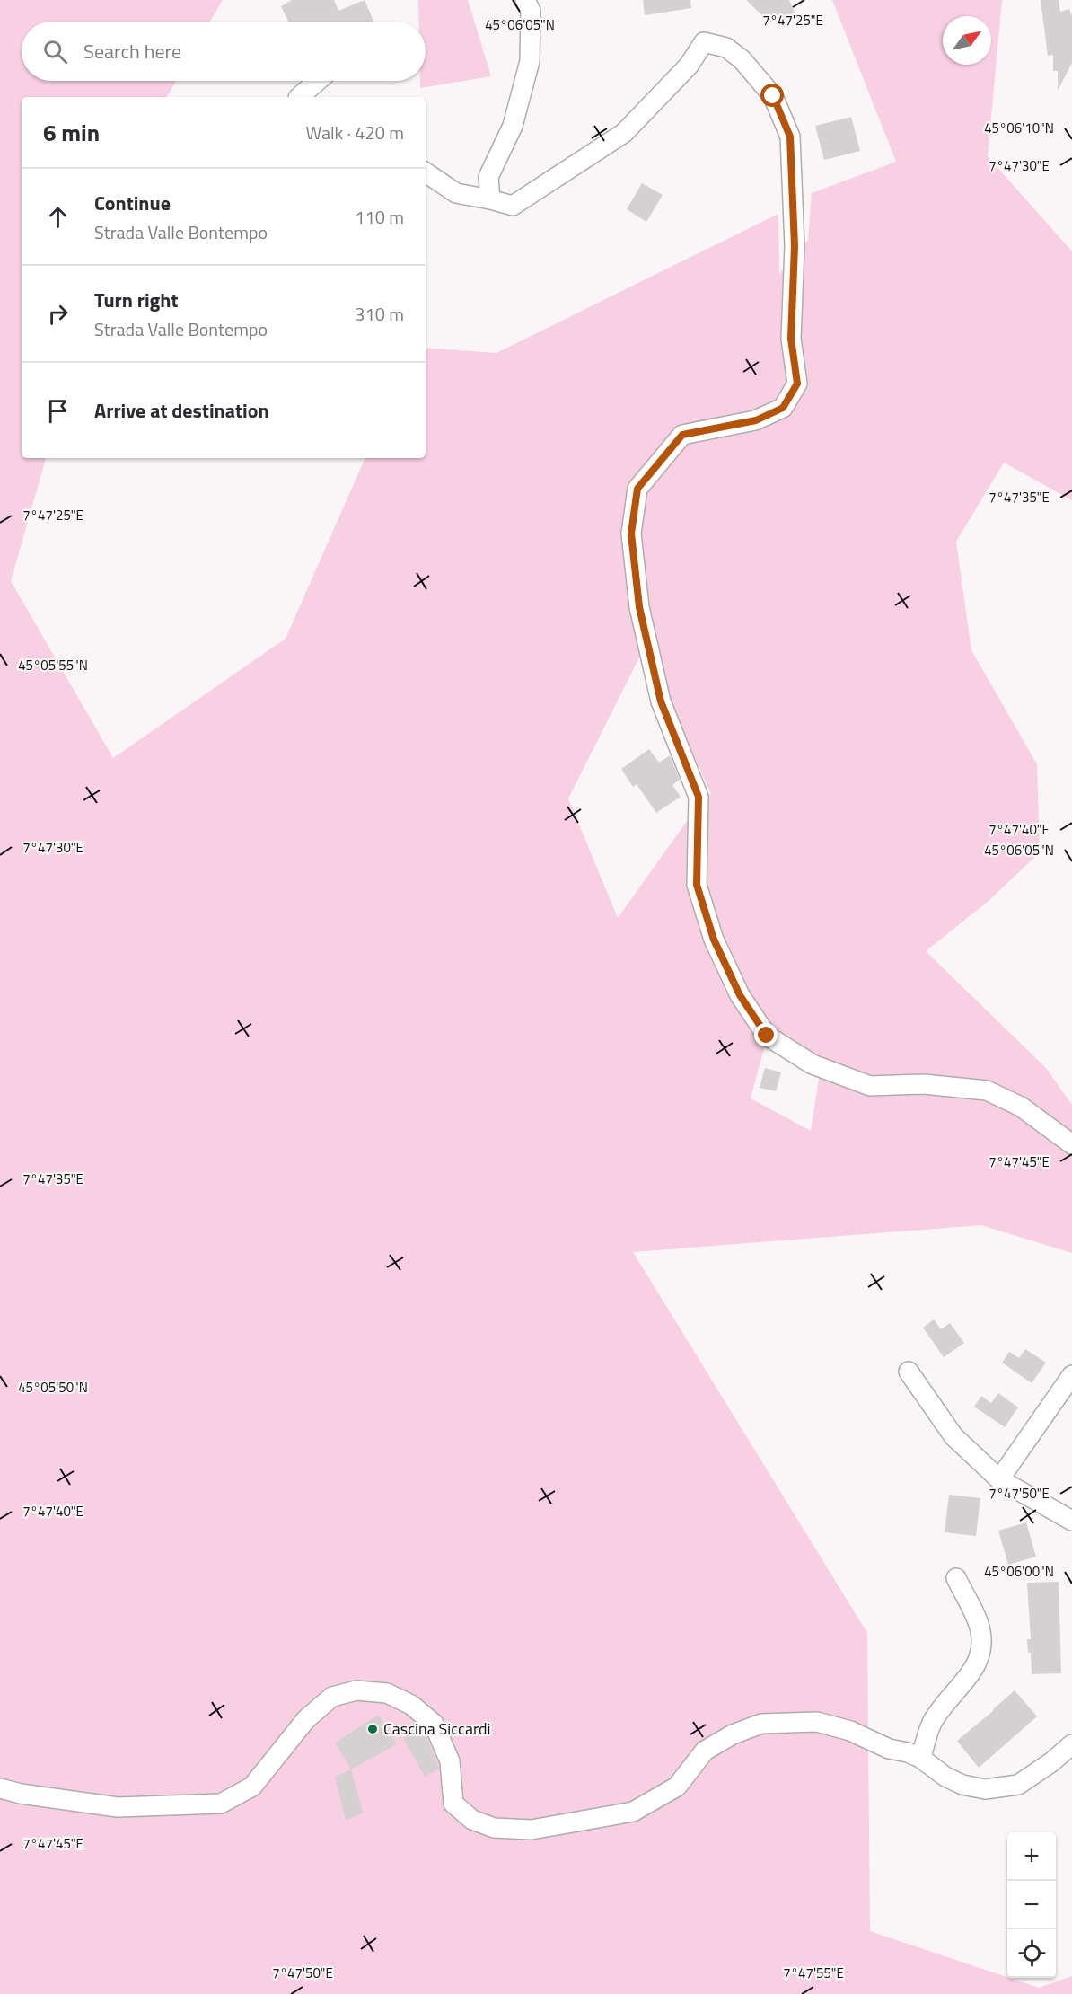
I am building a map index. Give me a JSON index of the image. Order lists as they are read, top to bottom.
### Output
{
  "places": ["Cascina Siccardi"],
  "north": "top right",
  "page": {
    "search": "Search here",
    "heading": ["6 min", "Walk · 420 m"],
    "list": [
      ["Continue", "Strada Valle Bontempo", "110 m"],
      ["Turn right", "Strada Valle Bontempo", "310 m"],
      "Arrive at destination"
    ],
    "map_buttons": ["+", "−"]
  },
  "coordinates": [
    "7°47'25\"E",
    "45°06'05\"N",
    "45°06'10\"N",
    "7°47'30\"E",
    "7°47'35\"E",
    "45°05'55\"N",
    "7°47'40\"E",
    "7°47'45\"E",
    "45°05'50\"N",
    "7°47'50\"E",
    "45°06'00\"N",
    "7°47'55\"E"
  ]
}
